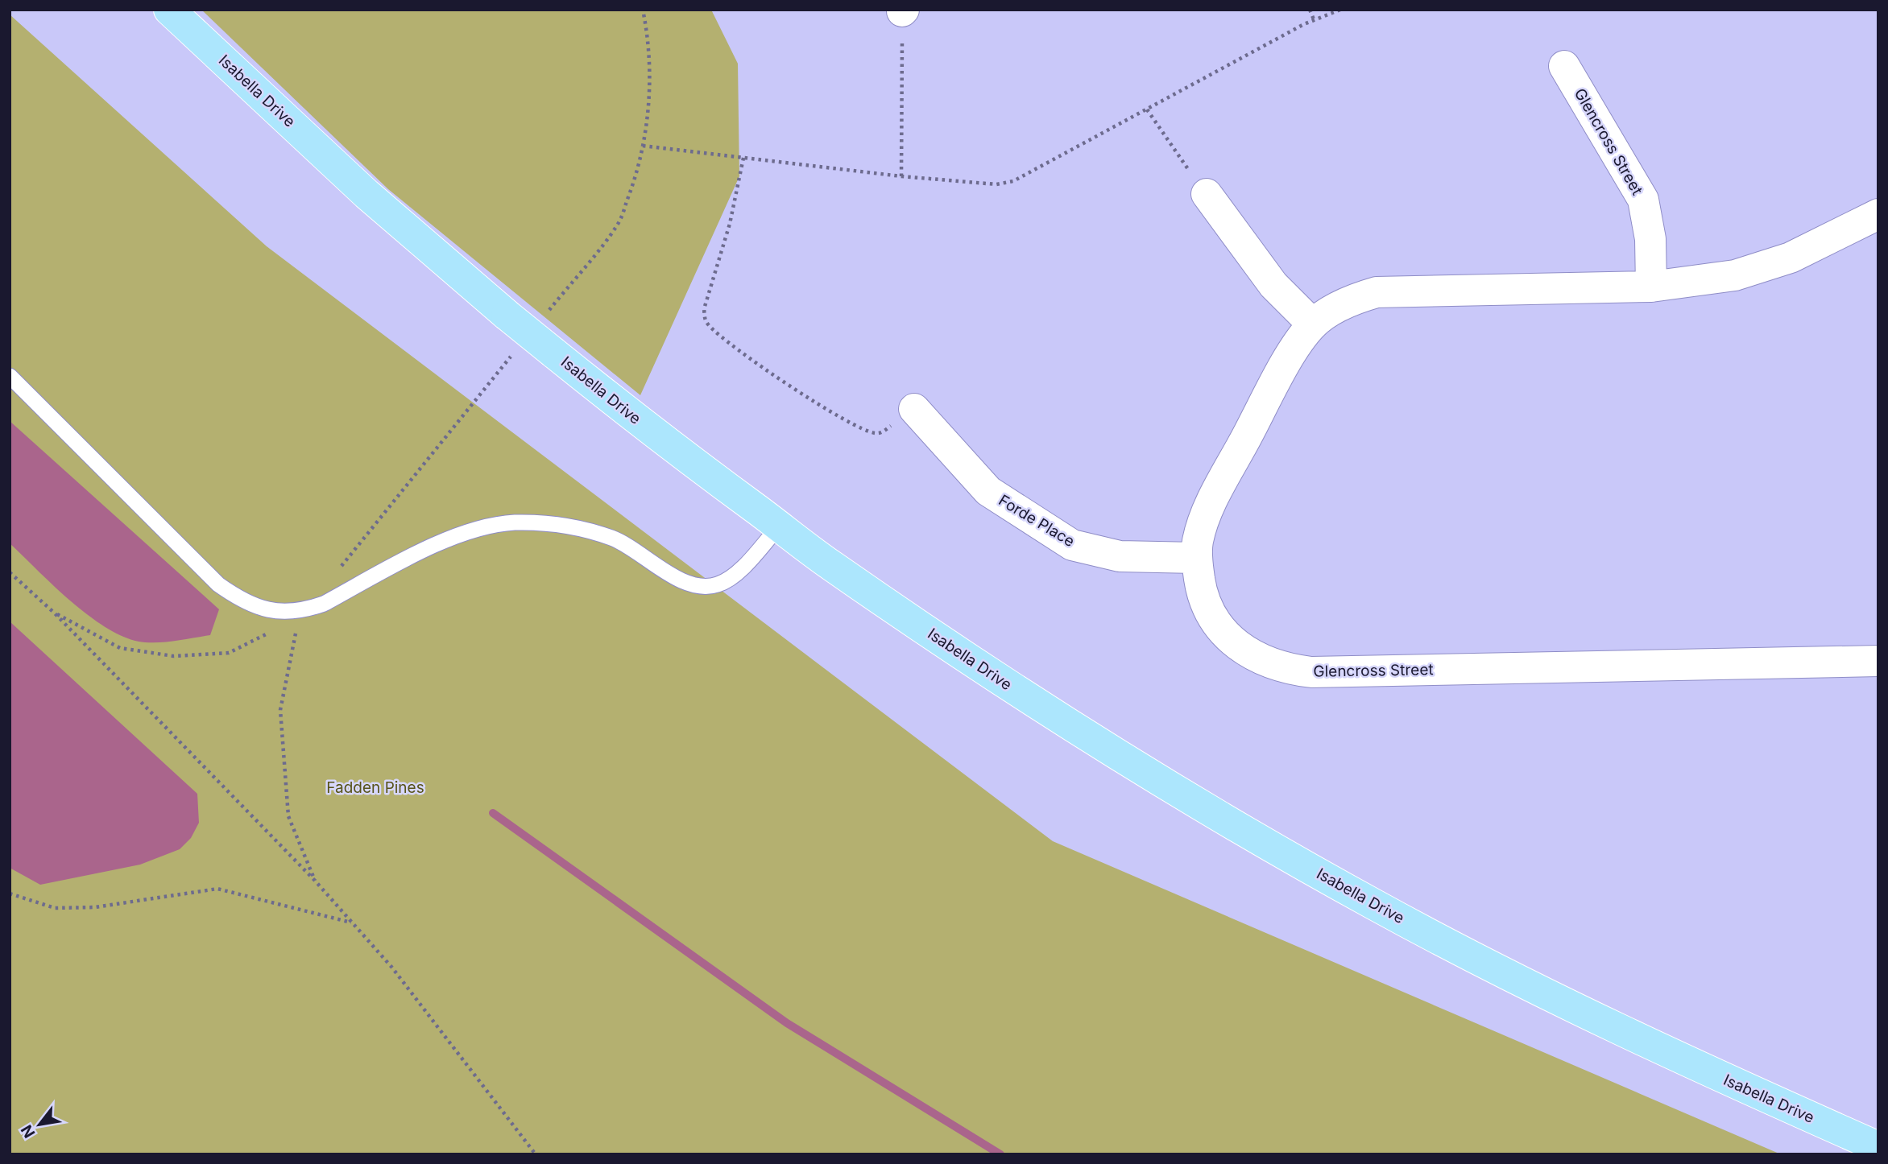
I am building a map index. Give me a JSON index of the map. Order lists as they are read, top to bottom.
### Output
{
  "streets": {
    "main road": ["Isabella Drive"],
    "street": ["Glencross Street", "Forde Place"]
  },
  "crossings": [
    ["Glencross Street", "Forde Place"]
  ],
  "parks": ["Fadden Pines"],
  "north": "bottom left"
}
